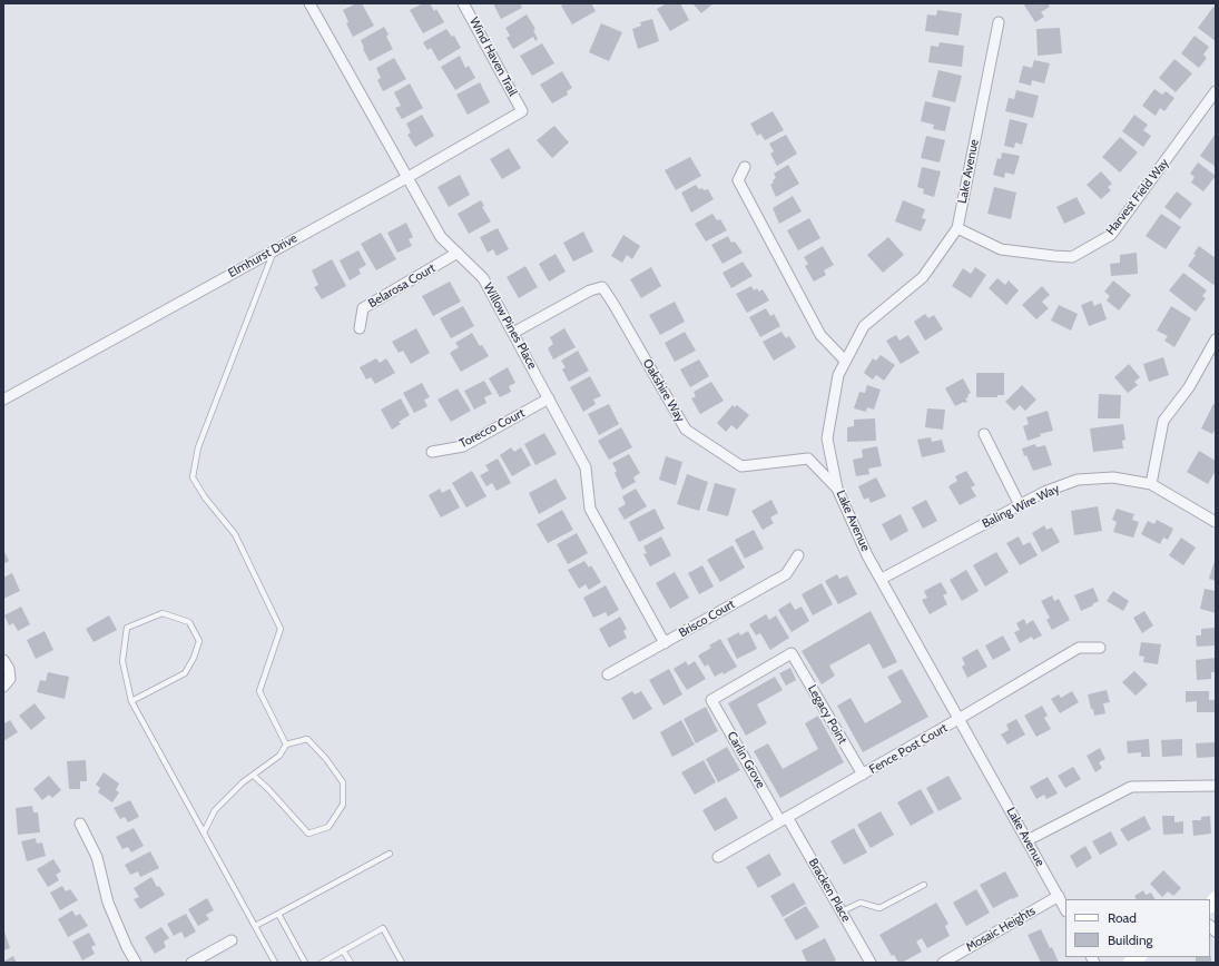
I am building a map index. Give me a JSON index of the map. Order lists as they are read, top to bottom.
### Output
{
  "streets": {
    "street": [
      "Wind Haven Trail",
      "Lake Avenue",
      "Harvest Field Way",
      "Elmhurst Drive",
      "Belarosa Court",
      "Willow Pines Place",
      "Oakshire Way",
      "Torecco Court",
      "Baling Wire Way",
      "Brisco Court",
      "Legacy Point",
      "Fence Post Court",
      "Carlin Grove",
      "Bracken Place",
      "Mosaic Heights"
    ]
  },
  "crossings": [
    ["Wind Haven Trail", "Elmhurst Drive"],
    ["Lake Avenue", "Harvest Field Way"],
    ["Lake Avenue", "Oakshire Way"],
    ["Lake Avenue", "Baling Wire Way"],
    ["Lake Avenue", "Fence Post Court"],
    ["Lake Avenue", "Mosaic Heights"],
    ["Elmhurst Drive", "Willow Pines Place"],
    ["Belarosa Court", "Willow Pines Place"],
    ["Willow Pines Place", "Oakshire Way"],
    ["Willow Pines Place", "Torecco Court"],
    ["Willow Pines Place", "Brisco Court"],
    ["Legacy Point", "Fence Post Court"],
    ["Legacy Point", "Carlin Grove"],
    ["Fence Post Court", "Carlin Grove"],
    ["Fence Post Court", "Bracken Place"],
    ["Carlin Grove", "Bracken Place"]
  ],
  "legend": ["Road", "Building"]
}
